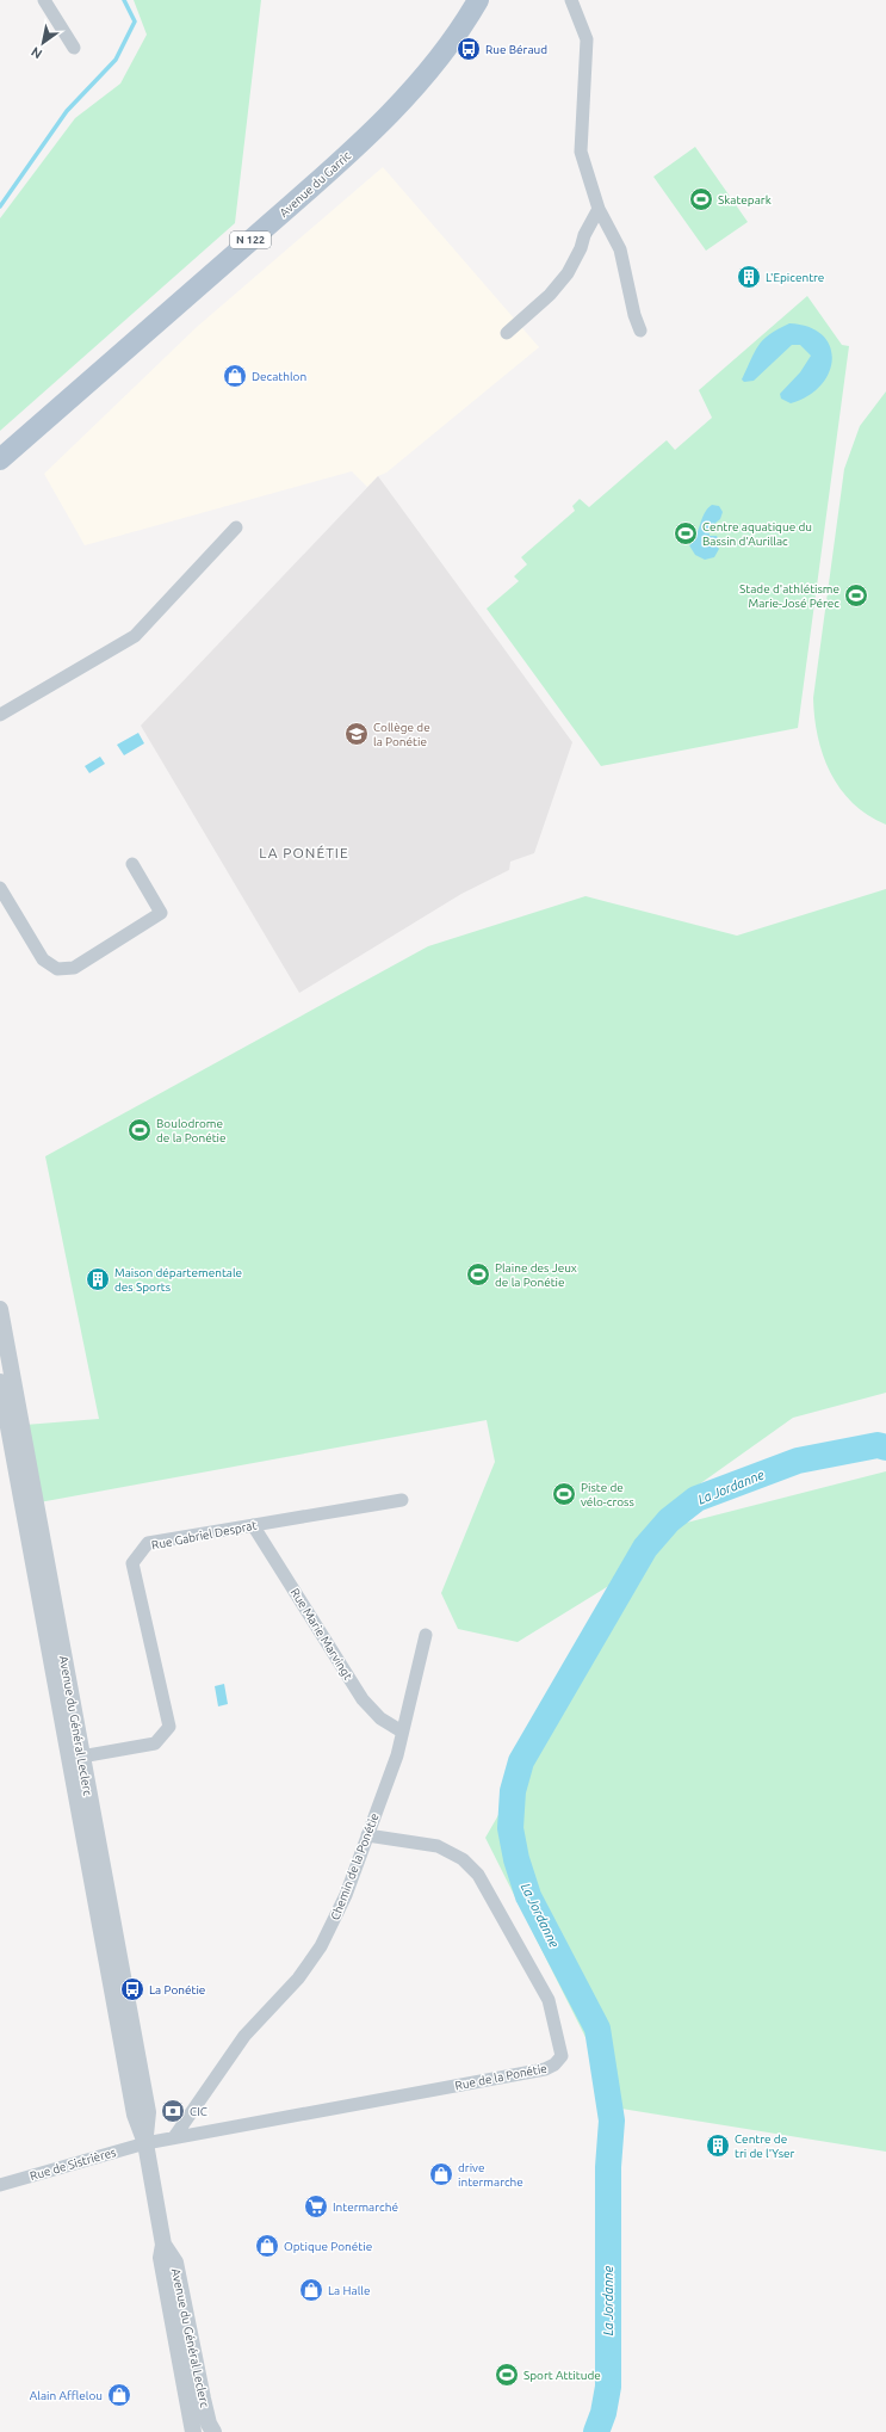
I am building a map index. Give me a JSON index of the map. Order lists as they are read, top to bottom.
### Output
{
  "streets": {
    "main road": ["Avenue du Garric", "N 122"],
    "street": [
      "Rue Gabriel Desprat",
      "Rue Marie Marvingt",
      "Avenue du Général Leclerc",
      "Chemin de la Ponétie",
      "Rue de la Ponétie",
      "Rue de Sistrières"
    ]
  },
  "crossings": [
    ["Rue Gabriel Desprat", "Rue Marie Marvingt"],
    ["Rue Gabriel Desprat", "Avenue du Général Leclerc"],
    ["Rue Marie Marvingt", "Chemin de la Ponétie"],
    ["Avenue du Général Leclerc", "Rue de la Ponétie"],
    ["Avenue du Général Leclerc", "Rue de Sistrières"],
    ["Chemin de la Ponétie", "Rue de la Ponétie"],
    ["Rue de la Ponétie", "Rue de Sistrières"]
  ],
  "districts": ["LA PONÉTIE"],
  "water": ["La Jordanne"],
  "places": {
    "bus stop": ["Rue Béraud", "La Ponétie"],
    "sports": [
      "Skatepark",
      "Centre aquatique du Bassin d'Aurillac",
      "Stade d'athlétisme Marie-José Pérec",
      "Boulodrome de la Ponétie",
      "Plaine des Jeux de la Ponétie",
      "Piste de vélo-cross",
      "Sport Attitude"
    ],
    "building": ["L'Epicentre", "Maison départementale des Sports", "Centre de tri de l'Yser"],
    "shop": [
      "Decathlon",
      "drive intermarche",
      "Optique Ponétie",
      "La Halle",
      "Alain Afflelou"
    ],
    "school or university": ["Collège de la Ponétie"],
    "bank": ["CIC"],
    "supermarket": ["Intermarché"]
  },
  "north": "bottom left"
}
